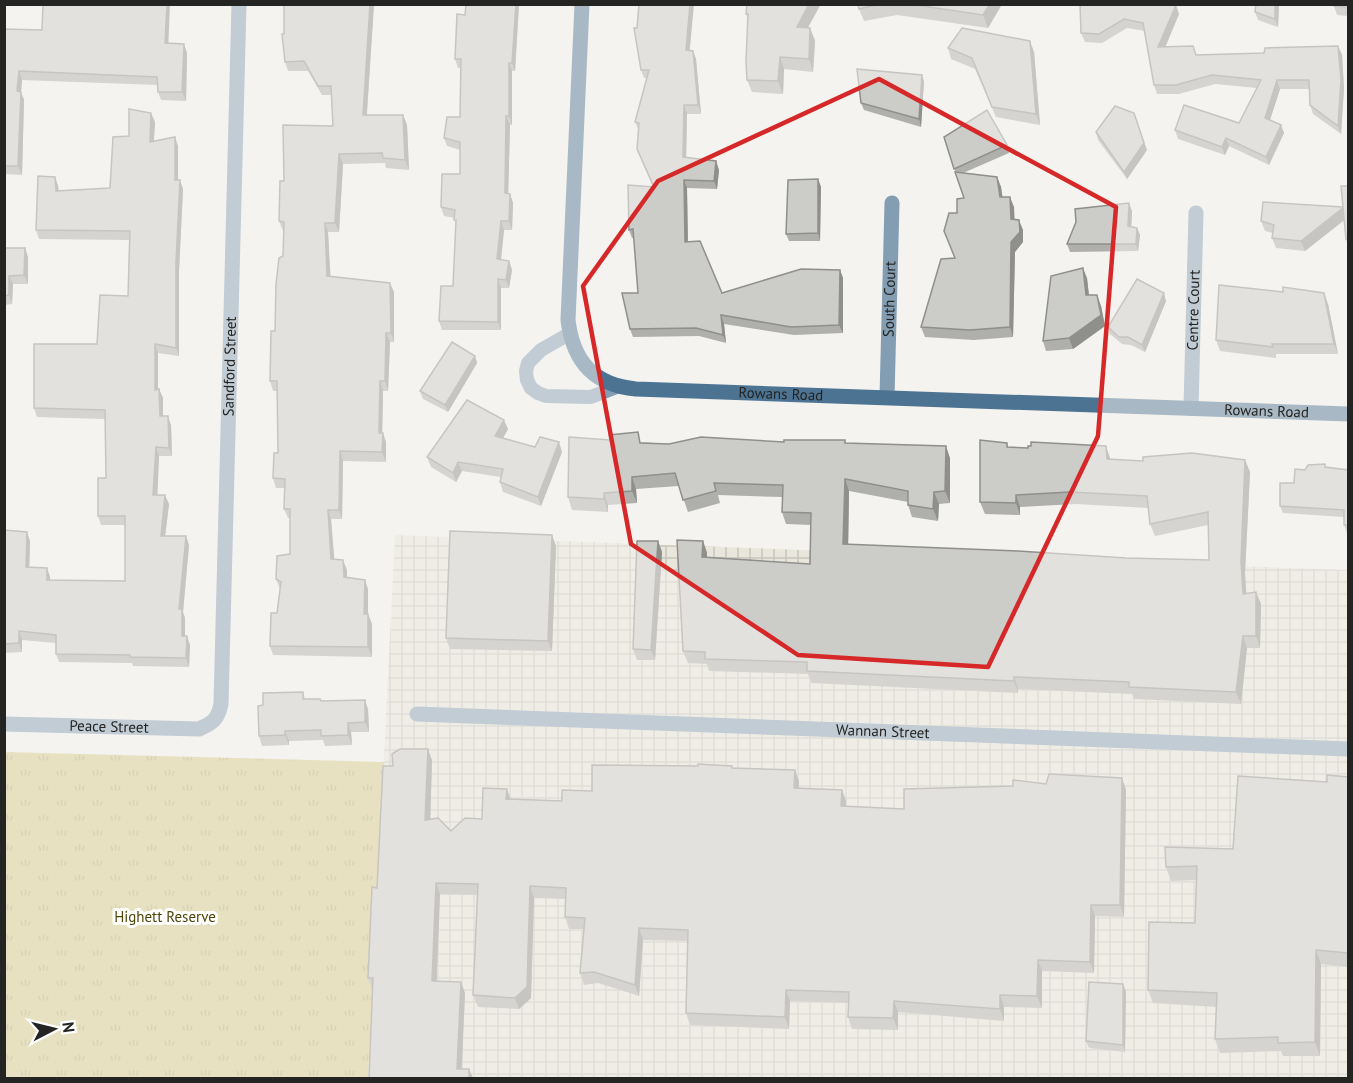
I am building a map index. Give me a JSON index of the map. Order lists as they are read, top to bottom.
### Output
{
  "streets": {
    "street": [
      "South Court",
      "Centre Court",
      "Sandford Street",
      "Rowans Road",
      "Peace Street",
      "Wannan Street"
    ]
  },
  "crossings": [
    ["South Court", "Rowans Road"],
    ["Centre Court", "Rowans Road"],
    ["Sandford Street", "Peace Street"]
  ],
  "parks": ["Highett Reserve"],
  "north": "right"
}
